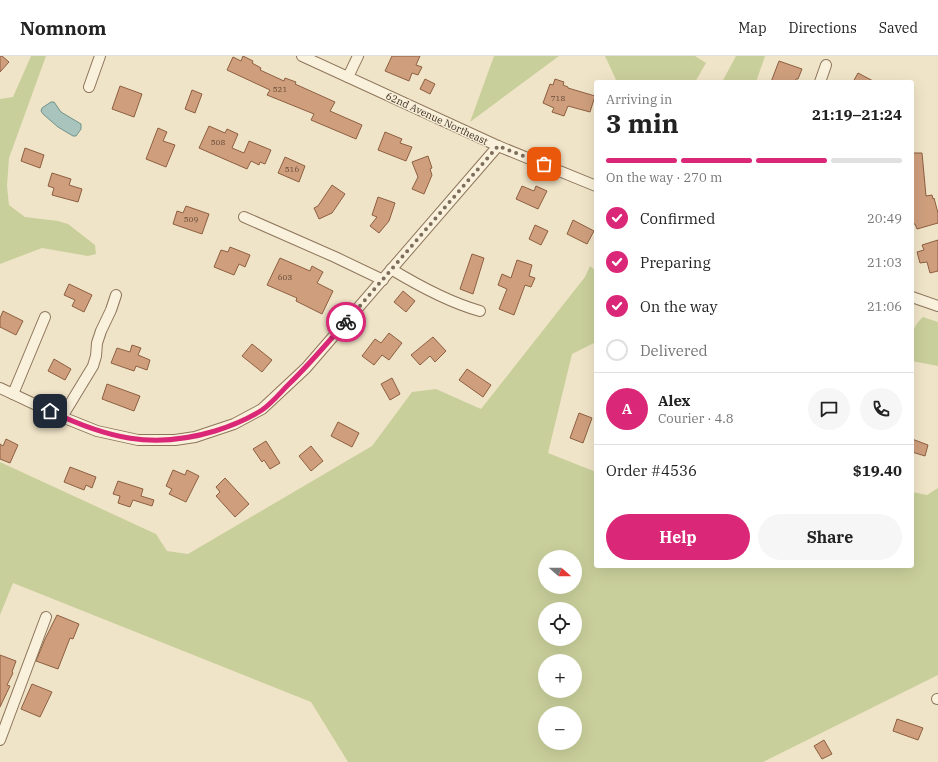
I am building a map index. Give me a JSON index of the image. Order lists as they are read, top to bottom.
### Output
{
  "streets": {
    "street": ["62nd Avenue Northeast"]
  },
  "house_numbers": [
    "521",
    "718",
    "508",
    "516",
    "509",
    "603"
  ],
  "north": "right",
  "page": {
    "header": "Nomnom",
    "nav": ["Map", "Directions", "Saved"],
    "heading": ["3 min", "Arriving in", "21:19–21:24"],
    "panel": [
      "Alex",
      "Courier · 4.8",
      "Order #4536",
      "$19.40"
    ],
    "bar": "On the way · 270 m",
    "list": [
      ["Confirmed", "20:49"],
      ["Preparing", "21:03"],
      ["On the way", "21:06"],
      "Delivered"
    ],
    "round": "A",
    "buttons": ["Help", "Share"],
    "map_buttons": ["+", "−"]
  }
}
